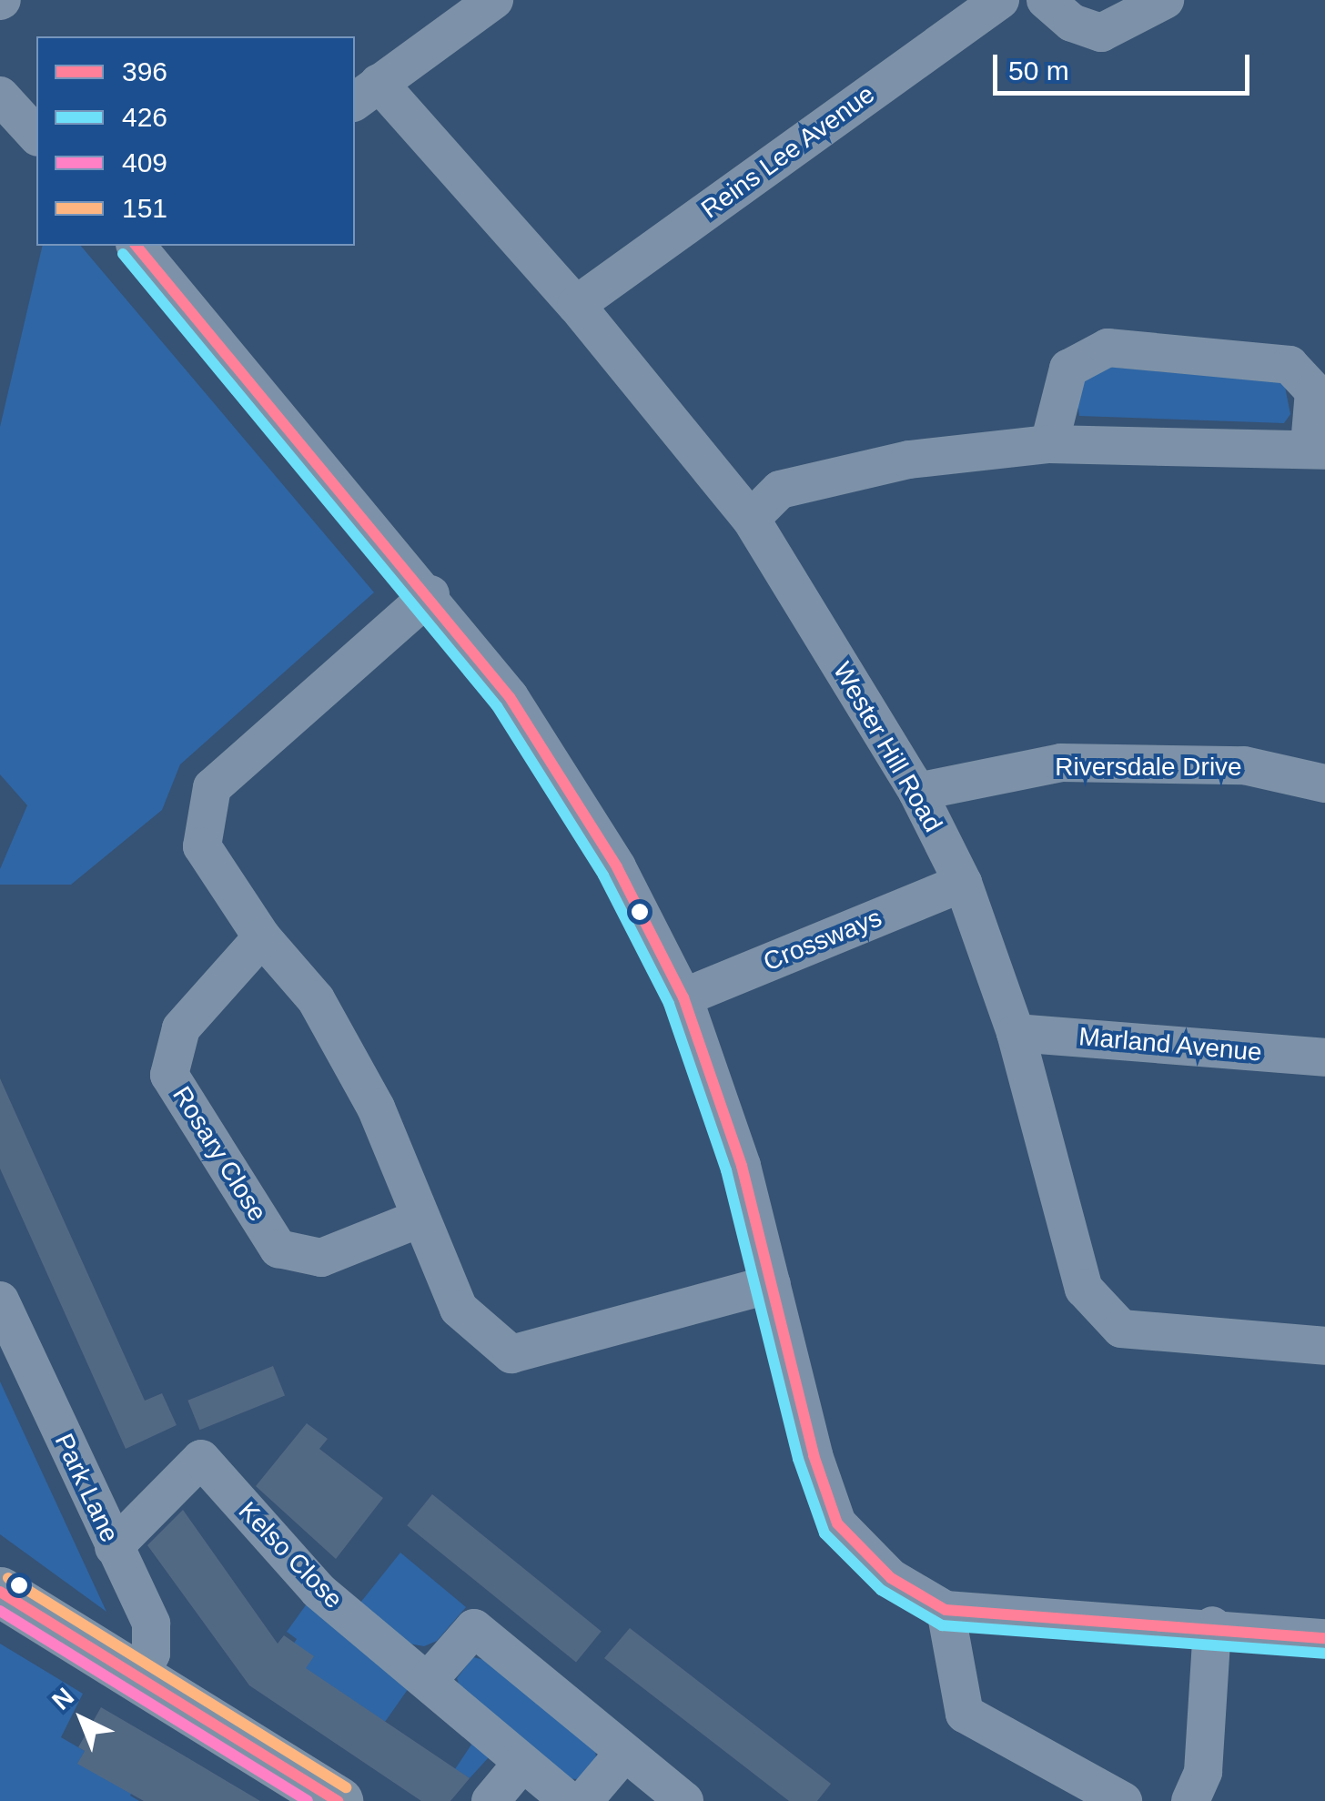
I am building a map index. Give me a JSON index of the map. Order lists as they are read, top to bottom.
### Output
{
  "streets": {
    "street": [
      "Reins Lee Avenue",
      "Wester Hill Road",
      "Riversdale Drive",
      "Crossways",
      "Marland Avenue",
      "Rosary Close",
      "Park Lane",
      "Kelso Close"
    ]
  },
  "crossings": [
    ["Reins Lee Avenue", "Wester Hill Road"],
    ["Wester Hill Road", "Riversdale Drive"],
    ["Wester Hill Road", "Crossways"],
    ["Wester Hill Road", "Marland Avenue"],
    ["Park Lane", "Kelso Close"]
  ],
  "lines": [
    "transit line 396",
    "transit line 426",
    "transit line 151",
    "transit line 409"
  ],
  "legend": [
    "396",
    "426",
    "409",
    "151"
  ],
  "scale_bar": "50 m",
  "north": "top left"
}
